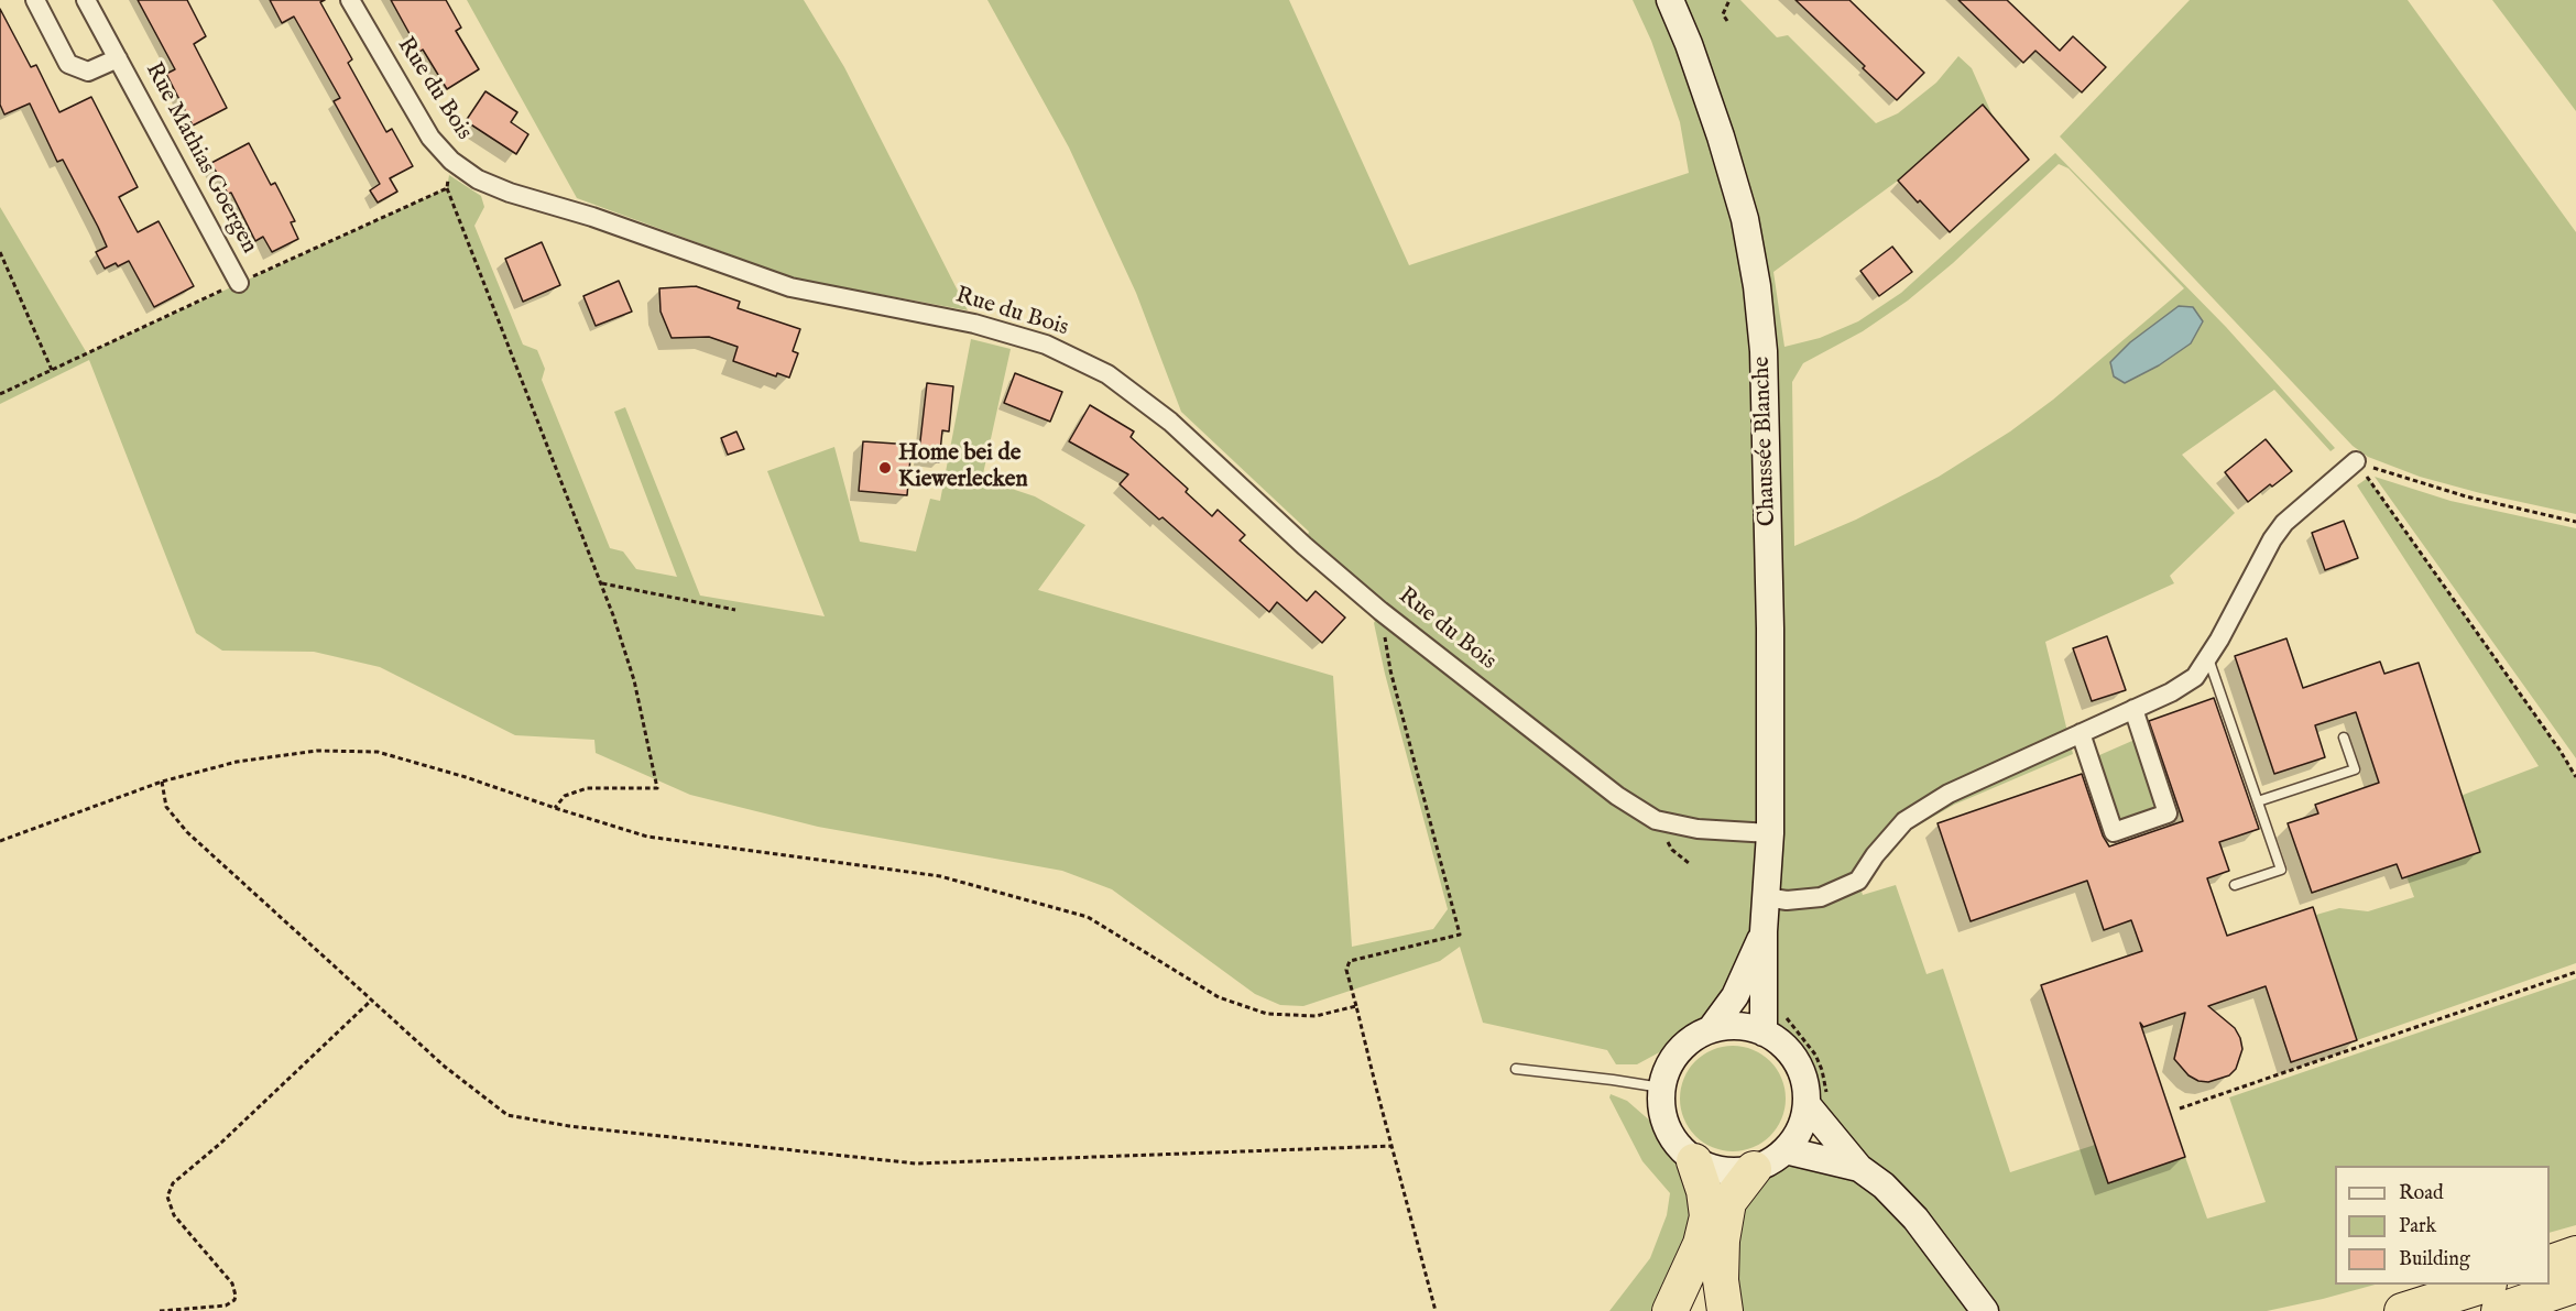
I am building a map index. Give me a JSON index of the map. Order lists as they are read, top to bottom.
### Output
{
  "streets": {
    "main road": ["Chaussée Blanche"],
    "street": ["Rue du Bois", "Rue Mathias Goergen"]
  },
  "crossings": [
    ["Rue du Bois", "Chaussée Blanche"]
  ],
  "places": ["Home bei de Kiewerlecken"],
  "legend": ["Road", "Park", "Building"]
}
